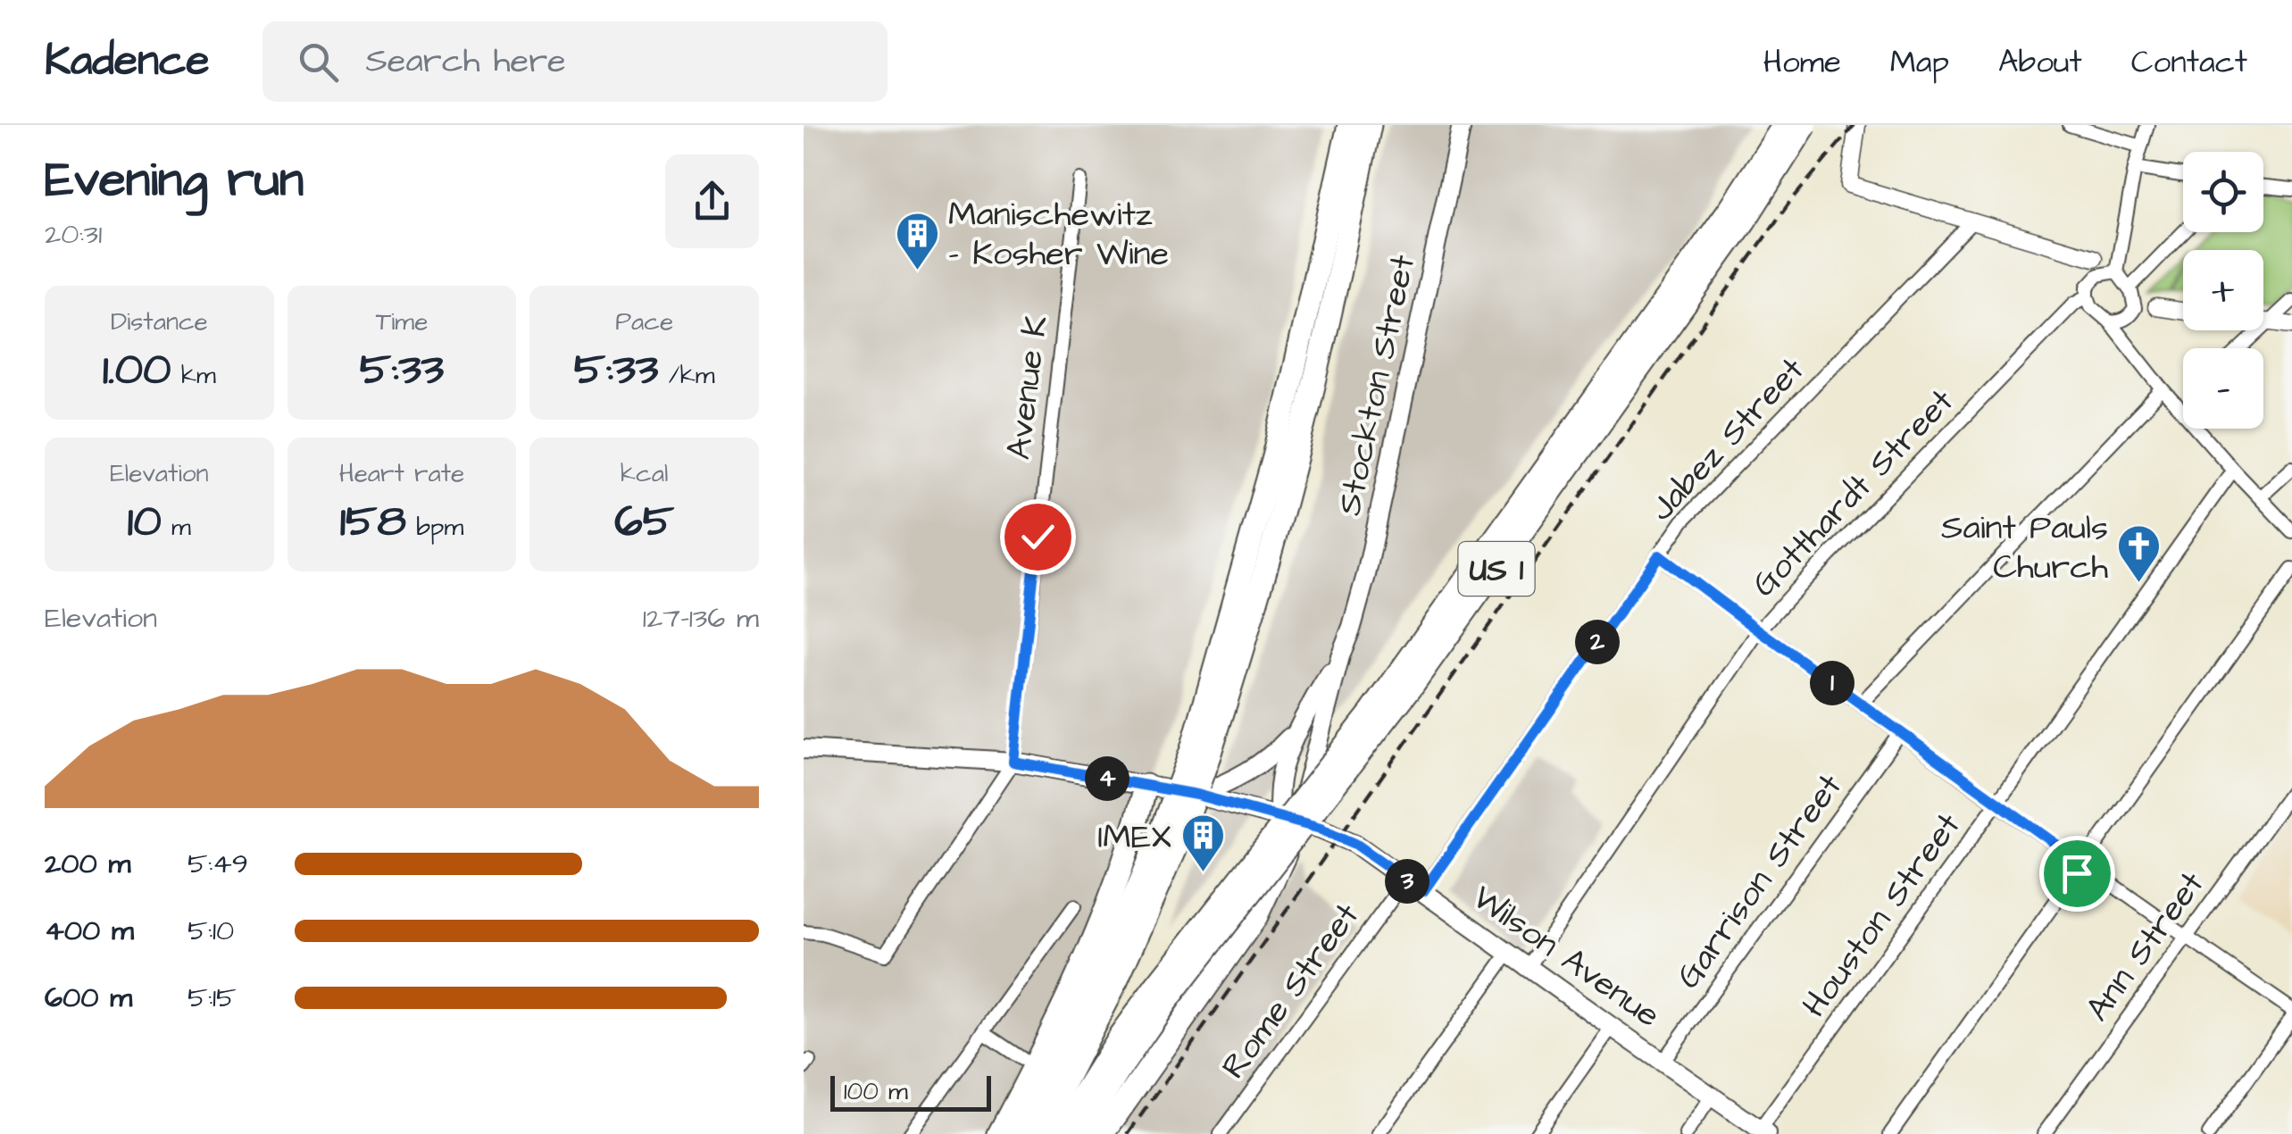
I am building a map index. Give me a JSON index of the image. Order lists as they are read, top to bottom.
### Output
{
  "streets": {
    "highway": ["US 1"],
    "main road": ["Stockton Street", "Wilson Avenue"],
    "street": [
      "Avenue K",
      "Jabez Street",
      "Gotthardt Street",
      "Garrison Street",
      "Houston Street",
      "Ann Street",
      "Rome Street"
    ]
  },
  "crossings": [
    ["Stockton Street", "Wilson Avenue"],
    ["Avenue K", "Wilson Avenue"],
    ["Jabez Street", "Wilson Avenue"],
    ["Gotthardt Street", "Wilson Avenue"],
    ["Garrison Street", "Wilson Avenue"],
    ["Houston Street", "Wilson Avenue"],
    ["Wilson Avenue", "Rome Street"]
  ],
  "places": {
    "building": ["Manischewitz - Kosher Wine", "IMEX"],
    "church": ["Saint Pauls Church"]
  },
  "scale_bar": "100 m",
  "page": {
    "header": "Kadence",
    "search": "Search here",
    "nav": [
      "Home",
      "Map",
      "About",
      "Contact"
    ],
    "heading": ["Evening run", "20:31"],
    "map_buttons": ["+", "−"],
    "stats": [
      ["Distance", "1.00 km"],
      ["Time", "5:33"],
      ["Pace", "5:33 /km"],
      ["Elevation", "10 m"],
      ["Heart rate", "158 bpm"],
      ["kcal", "65"]
    ],
    "chart": ["Elevation", "127–136 m"],
    "pins": [
      "2",
      "1",
      "4",
      "3"
    ],
    "list": [
      {
        "name": "200 m",
        "note": "5:49"
      },
      {
        "name": "400 m",
        "note": "5:10"
      },
      {
        "name": "600 m",
        "note": "5:15"
      }
    ],
    "scale": "100 m"
  }
}
